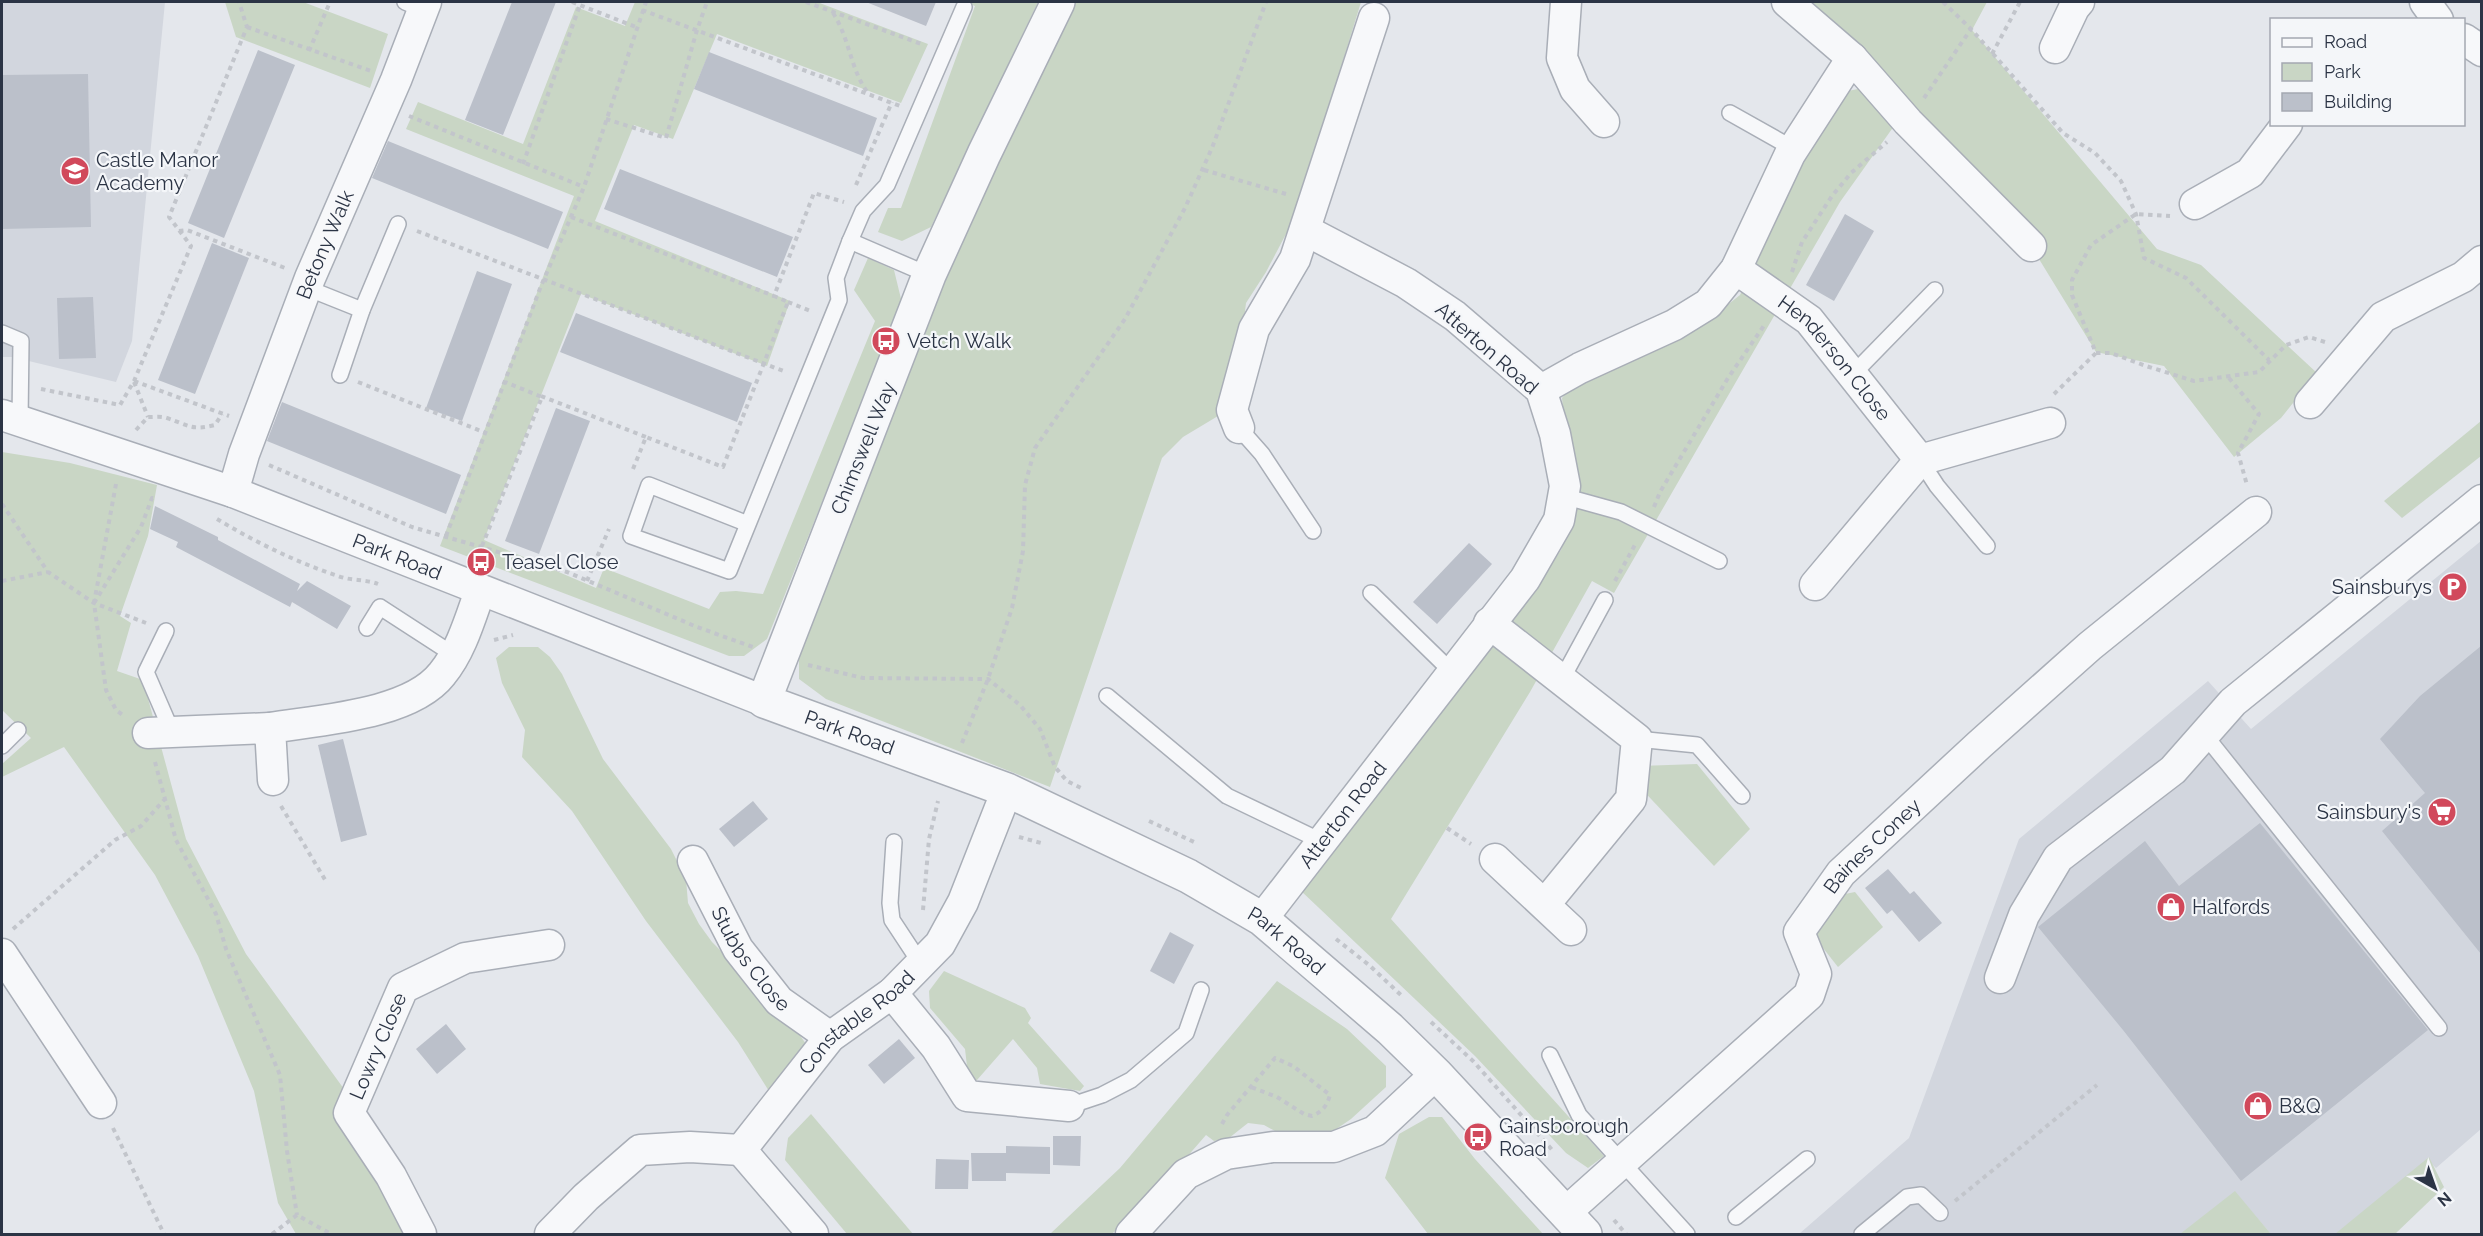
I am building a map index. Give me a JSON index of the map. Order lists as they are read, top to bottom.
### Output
{
  "streets": {
    "street": [
      "Betony Walk",
      "Atterton Road",
      "Henderson Close",
      "Chimswell Way",
      "Park Road",
      "Baines Coney",
      "Stubbs Close",
      "Constable Road",
      "Lowry Close"
    ]
  },
  "crossings": [
    ["Betony Walk", "Park Road"],
    ["Atterton Road", "Park Road"],
    ["Chimswell Way", "Park Road"],
    ["Park Road", "Baines Coney"],
    ["Park Road", "Constable Road"],
    ["Stubbs Close", "Constable Road"]
  ],
  "places": {
    "school or university": ["Castle Manor Academy"],
    "bus stop": ["Vetch Walk", "Teasel Close", "Gainsborough Road"],
    "parking": ["Sainsburys"],
    "supermarket": ["Sainsbury's"],
    "shop": ["Halfords", "B&Q"]
  },
  "legend": ["Road", "Park", "Building"],
  "north": "bottom right"
}
